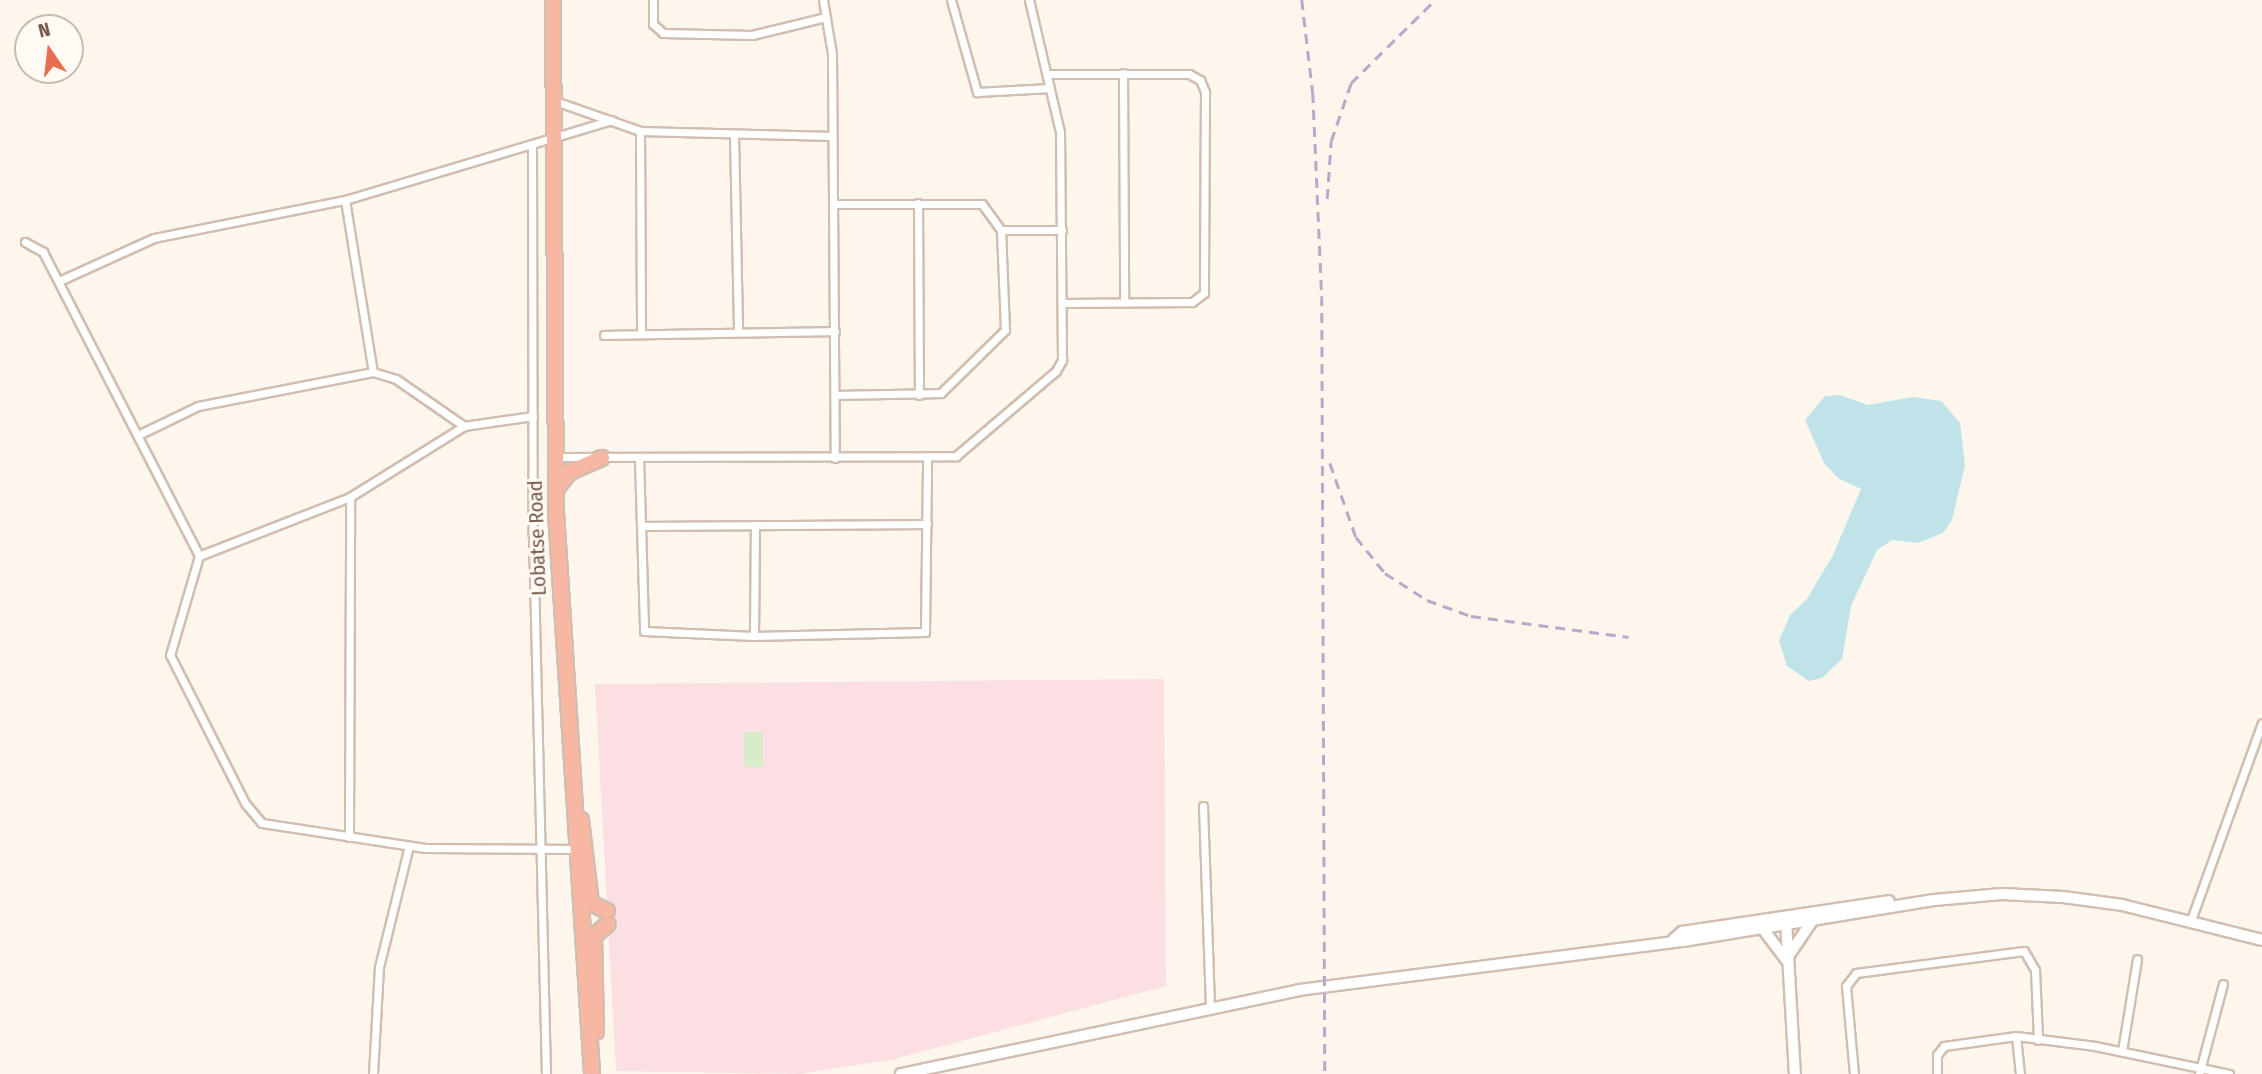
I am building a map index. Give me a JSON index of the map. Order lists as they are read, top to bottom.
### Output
{
  "streets": {
    "highway": ["Lobatse Road"]
  },
  "north": "top"
}
